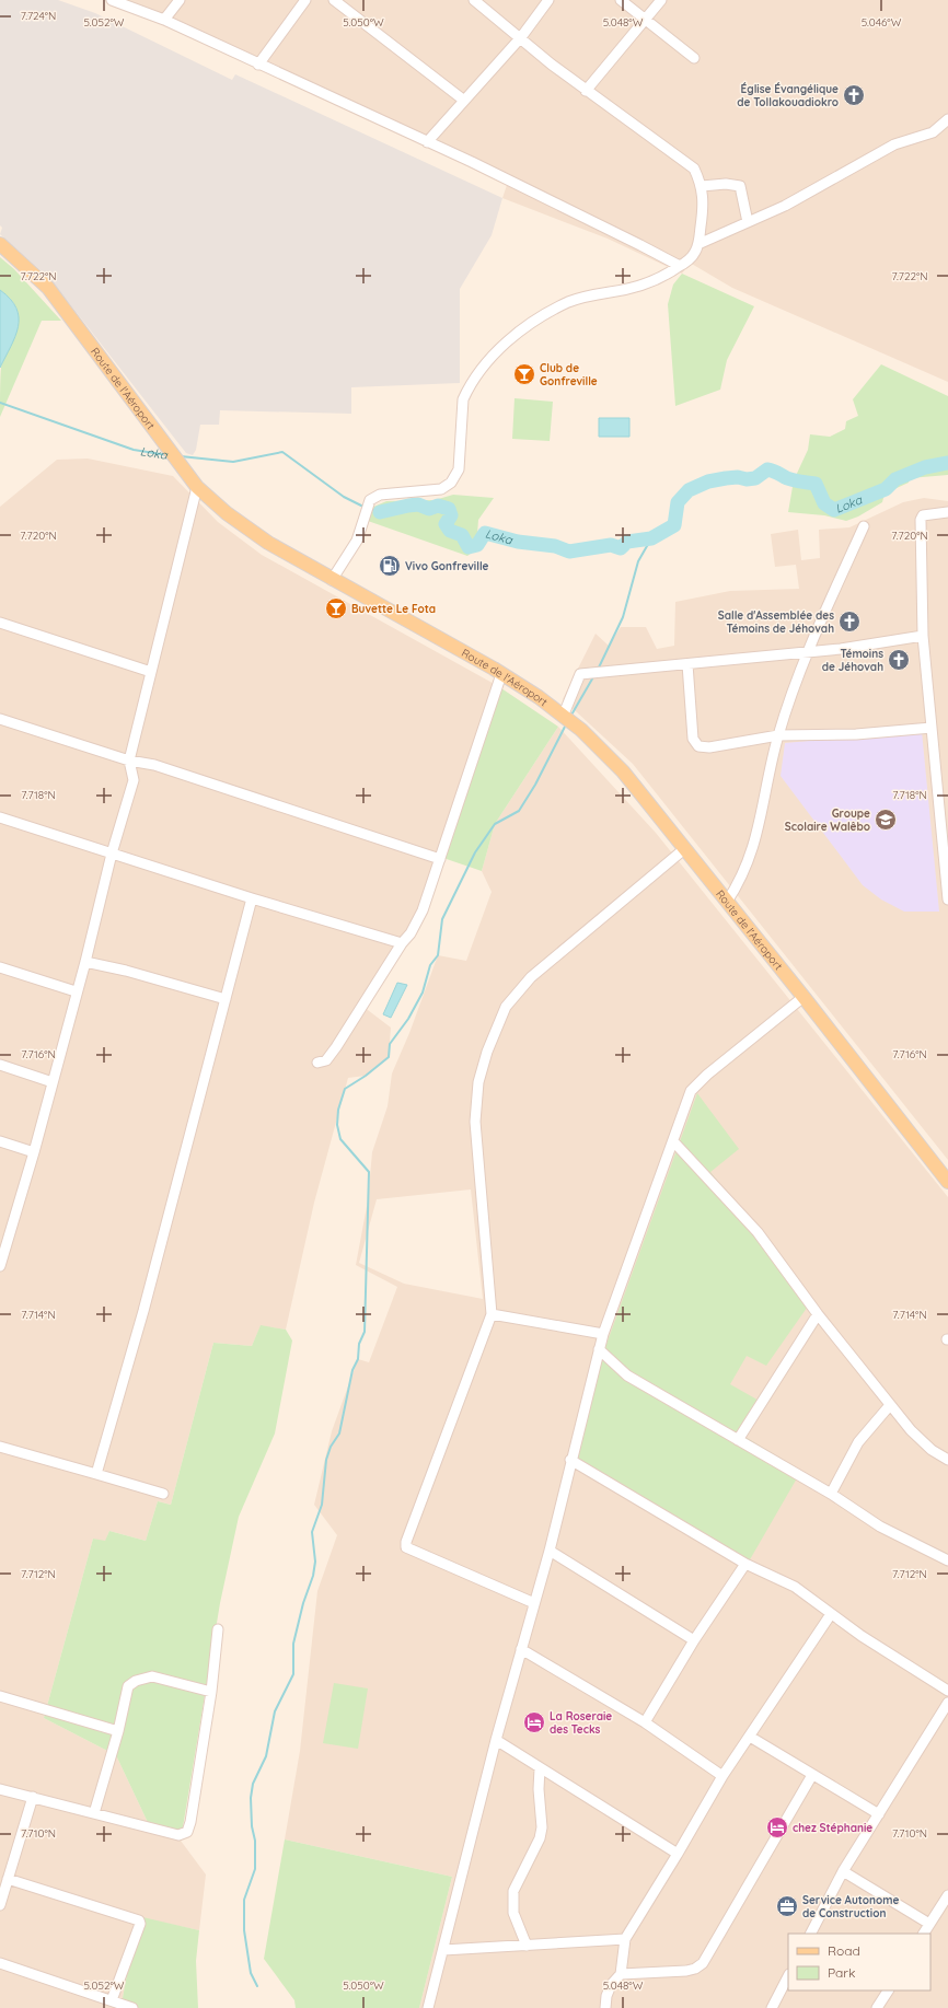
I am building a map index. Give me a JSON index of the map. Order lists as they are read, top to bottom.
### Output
{
  "streets": {
    "main road": ["Route de l'Aéroport"]
  },
  "water": ["Loka"],
  "places": {
    "church": ["Église Évangélique de Tollakouadiokro", "Salle d'Assemblée des Témoins de Jéhovah", "Témoins de Jéhovah"],
    "bar": ["Club de Gonfreville", "Buvette Le Fota"],
    "fuel station": ["Vivo Gonfreville"],
    "school or university": ["Groupe Scolaire Walêbo"],
    "hotel": ["La Roseraie des Tecks", "chez Stéphanie"],
    "office": ["Service Autonome de Construction"]
  },
  "legend": ["Road", "Park"],
  "coordinates": [
    "7.724°N",
    "5.052°W",
    "5.050°W",
    "5.048°W",
    "5.046°W",
    "7.722°N",
    "7.720°N",
    "7.718°N",
    "7.716°N",
    "7.714°N",
    "7.712°N",
    "7.710°N"
  ]
}
